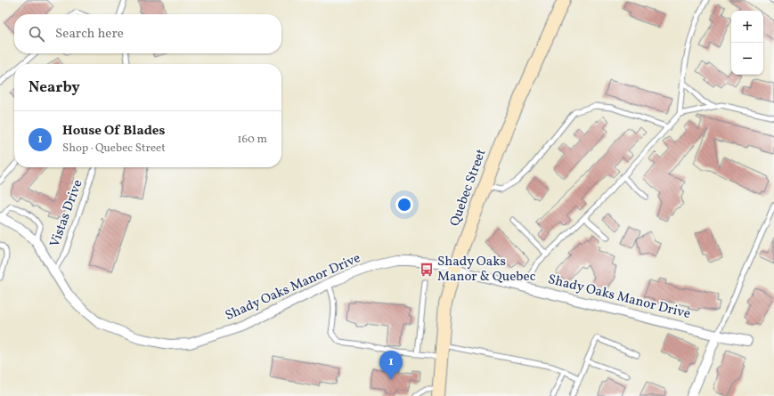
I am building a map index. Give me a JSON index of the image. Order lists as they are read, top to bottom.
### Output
{
  "streets": {
    "street": ["Quebec Street", "Shady Oaks Manor Drive"],
    "lane": ["Vistas Drive"]
  },
  "crossings": [
    ["Quebec Street", "Shady Oaks Manor Drive"],
    ["Vistas Drive", "Shady Oaks Manor Drive"]
  ],
  "places": {
    "bus stop": ["Shady Oaks Manor & Quebec"]
  },
  "page": {
    "map_buttons": ["+", "−"],
    "search": "Search here",
    "heading": "Nearby",
    "list": [
      {
        "mark": "1",
        "name": "House Of Blades",
        "note": "Shop · Quebec Street",
        "value": "160 m"
      }
    ],
    "pins": "1"
  }
}
